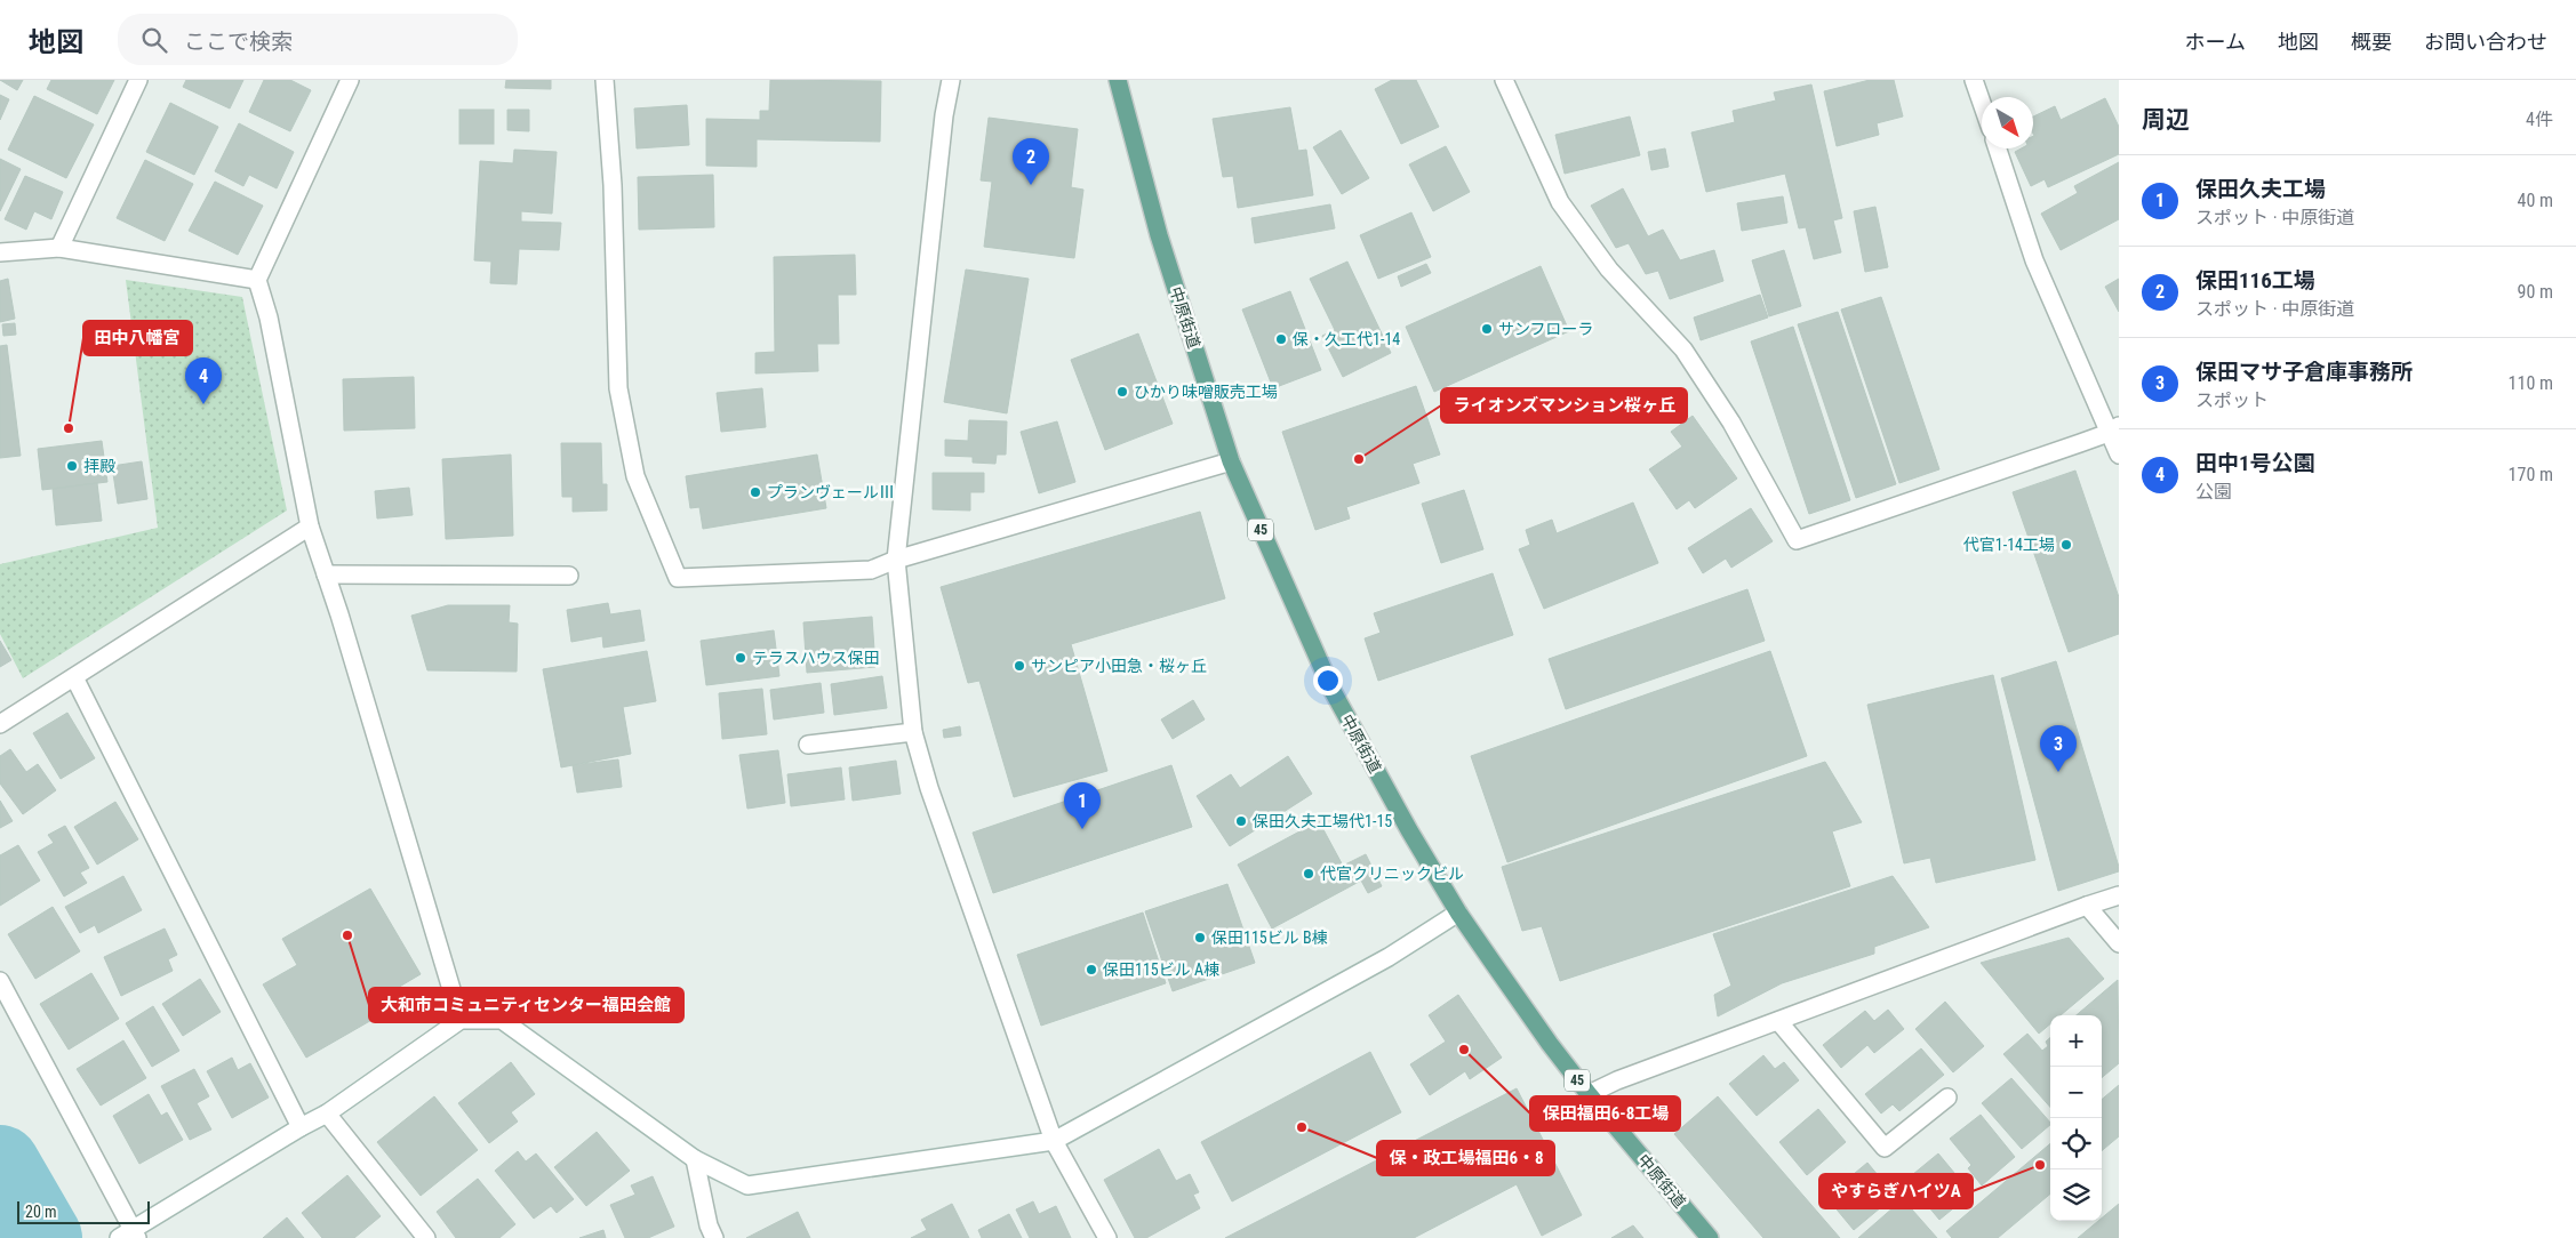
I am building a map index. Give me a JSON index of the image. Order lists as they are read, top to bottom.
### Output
{
  "streets": {
    "main road": ["中原街道", "45"]
  },
  "places": [
    "サンフローラ",
    "保・久工代1-14",
    "ひかり味噌販売工場",
    "田中八幡宮",
    "ライオンズマンション桜ヶ丘",
    "拝殿",
    "プランヴェールⅢ",
    "代官1-14工場",
    "テラスハウス保田",
    "サンピア小田急・桜ヶ丘",
    "保田久夫工場代1-15",
    "代官クリニックビル",
    "大和市コミュニティセンター福田会館",
    "保田115ビル B棟",
    "保田115ビル A棟",
    "保田福田6-8工場",
    "保・政工場福田6・8",
    "やすらぎハイツA"
  ],
  "scale_bar": "20 m",
  "north": "bottom right",
  "page": {
    "header": "地図",
    "search": "ここで検索",
    "nav": [
      "ホーム",
      "地図",
      "概要",
      "お問い合わせ"
    ],
    "heading": ["周辺", "4件"],
    "pins": [
      "2",
      "4",
      "3",
      "1"
    ],
    "list": [
      {
        "mark": "1",
        "name": "保田久夫工場",
        "note": "スポット · 中原街道",
        "value": "40 m"
      },
      {
        "mark": "2",
        "name": "保田116工場",
        "note": "スポット · 中原街道",
        "value": "90 m"
      },
      {
        "mark": "3",
        "name": "保田マサ子倉庫事務所",
        "note": "スポット",
        "value": "110 m"
      },
      {
        "mark": "4",
        "name": "田中1号公園",
        "note": "公園",
        "value": "170 m"
      }
    ],
    "map_buttons": ["+", "−"],
    "scale": "20 m"
  }
}
